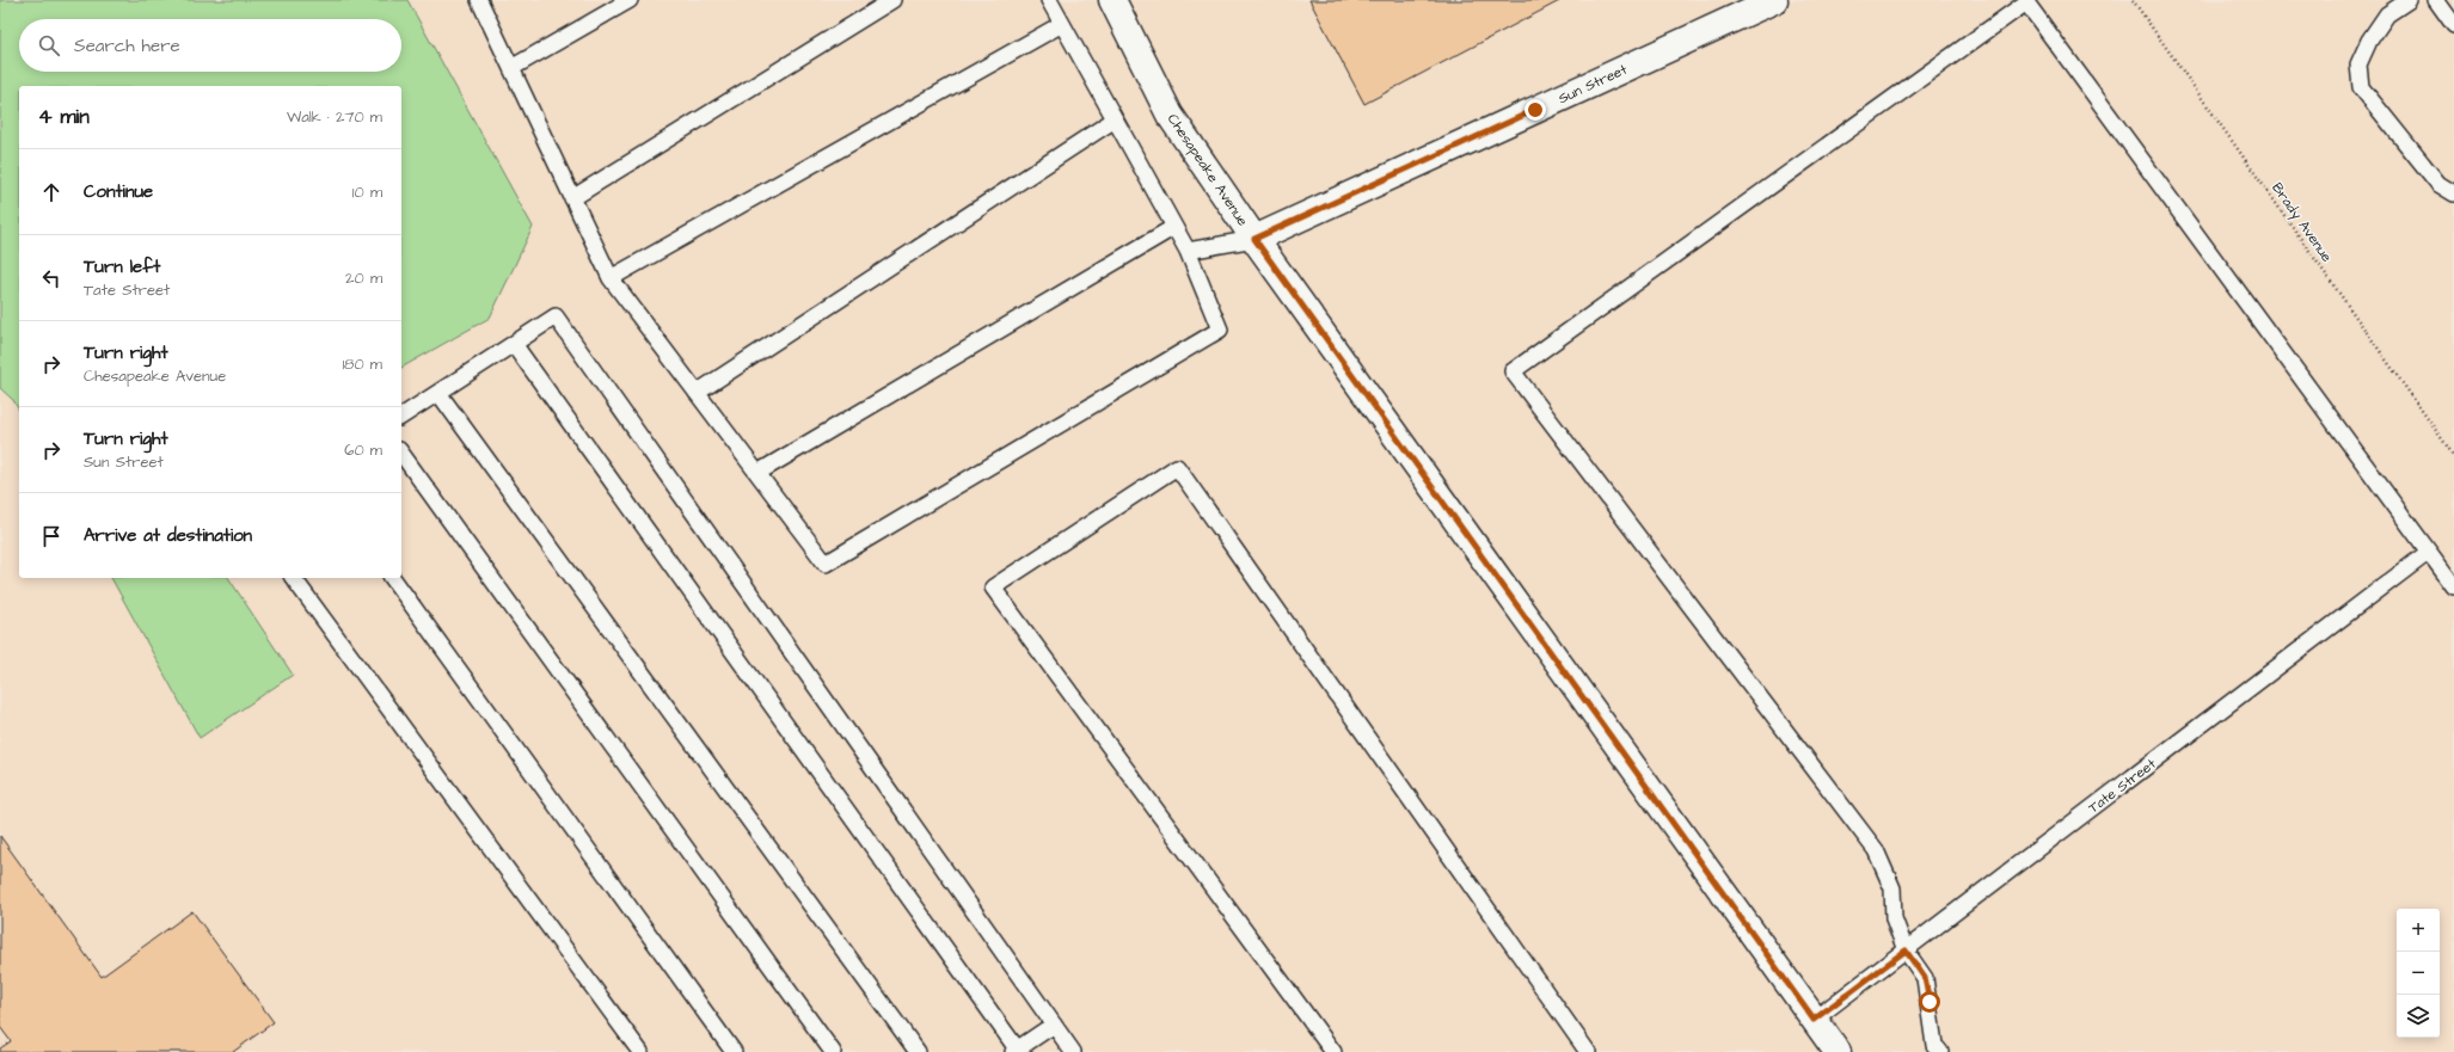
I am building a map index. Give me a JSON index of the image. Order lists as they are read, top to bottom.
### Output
{
  "streets": {
    "street": ["Sun Street", "Chesapeake Avenue"],
    "lane": ["Tate Street"],
    "path": ["Brady Avenue"]
  },
  "crossings": [
    ["Sun Street", "Chesapeake Avenue"],
    ["Chesapeake Avenue", "Tate Street"]
  ],
  "page": {
    "search": "Search here",
    "heading": ["4 min", "Walk · 270 m"],
    "list": [
      ["Continue", "10 m"],
      ["Turn left", "Tate Street", "20 m"],
      ["Turn right", "Chesapeake Avenue", "180 m"],
      ["Turn right", "Sun Street", "60 m"],
      "Arrive at destination"
    ],
    "map_buttons": ["+", "−"]
  }
}
